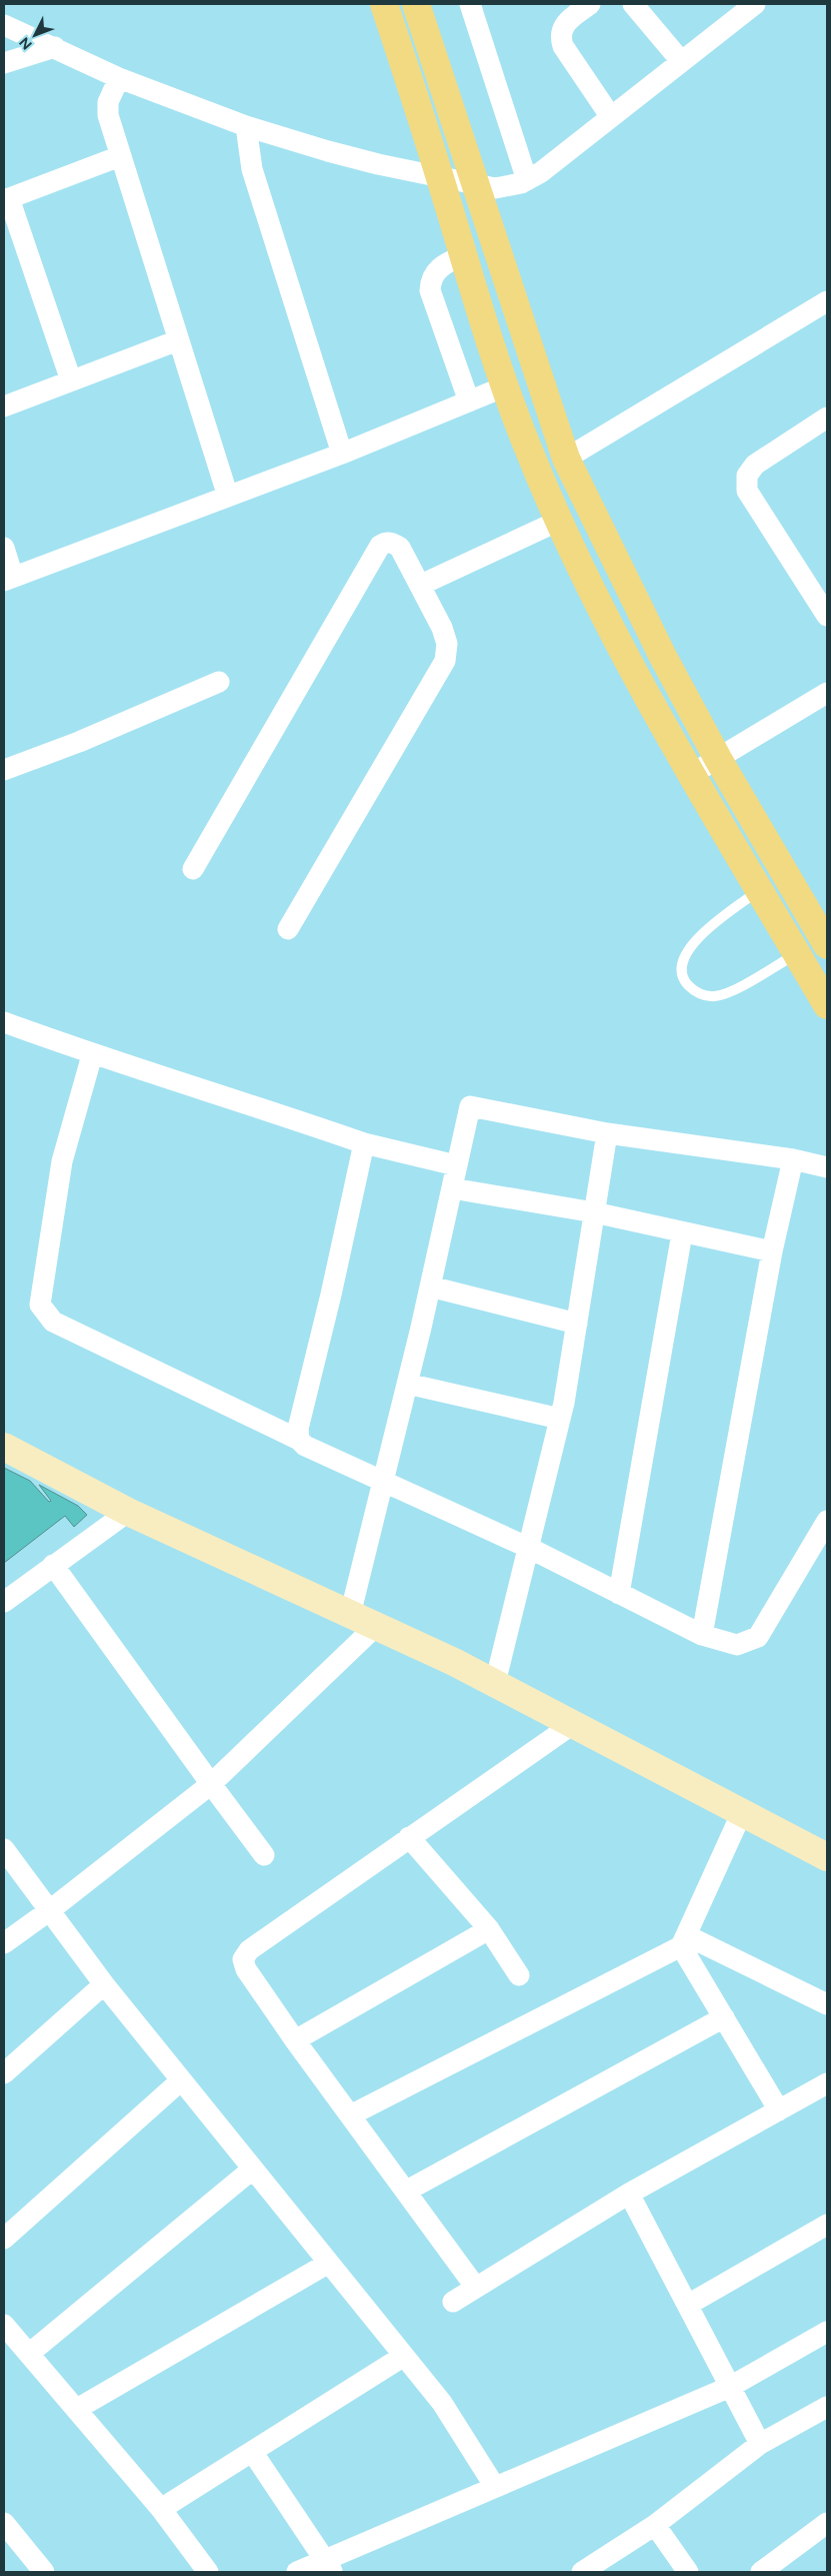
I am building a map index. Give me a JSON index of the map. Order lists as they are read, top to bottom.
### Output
{
  "north": "bottom left"
}
